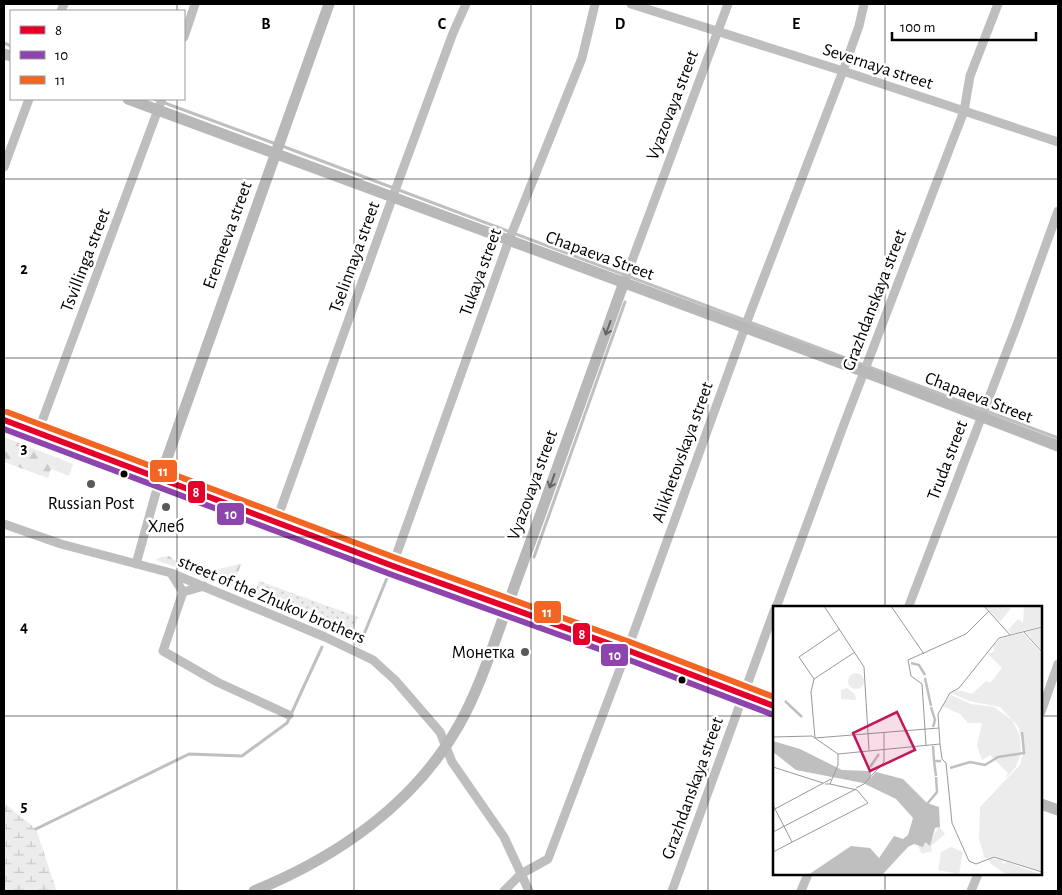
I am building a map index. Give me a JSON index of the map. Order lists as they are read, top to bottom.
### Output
{
  "streets": {
    "street": [
      "Severnaya street",
      "Vyazovaya street",
      "Eremeeva street",
      "Chapaeva Street",
      "Tselinnaya street",
      "Tsvillinga street",
      "Tukaya street",
      "Grazhdanskaya street",
      "Alikhetovskaya street",
      "Truda street",
      "street of the Zhukov brothers"
    ]
  },
  "crossings": [
    ["Severnaya street", "Vyazovaya street"],
    ["Severnaya street", "Grazhdanskaya street"],
    ["Severnaya street", "Alikhetovskaya street"],
    ["Vyazovaya street", "Chapaeva Street"],
    ["Vyazovaya street", "street of the Zhukov brothers"],
    ["Eremeeva street", "Chapaeva Street"],
    ["Chapaeva Street", "Tselinnaya street"],
    ["Chapaeva Street", "Tsvillinga street"],
    ["Chapaeva Street", "Tukaya street"],
    ["Chapaeva Street", "Grazhdanskaya street"],
    ["Chapaeva Street", "Alikhetovskaya street"],
    ["Chapaeva Street", "Truda street"],
    ["Alikhetovskaya street", "street of the Zhukov brothers"]
  ],
  "places": ["Russian Post", "Хлеб", "Монетка"],
  "lines": ["transit line 11", "transit line 8", "transit line 10"],
  "legend": ["8", "10", "11"],
  "scale_bar": "100 m",
  "grid": {
    "columns": [
      "B",
      "C",
      "D",
      "E"
    ],
    "rows": [
      "2",
      "3",
      "4",
      "5"
    ]
  }
}
